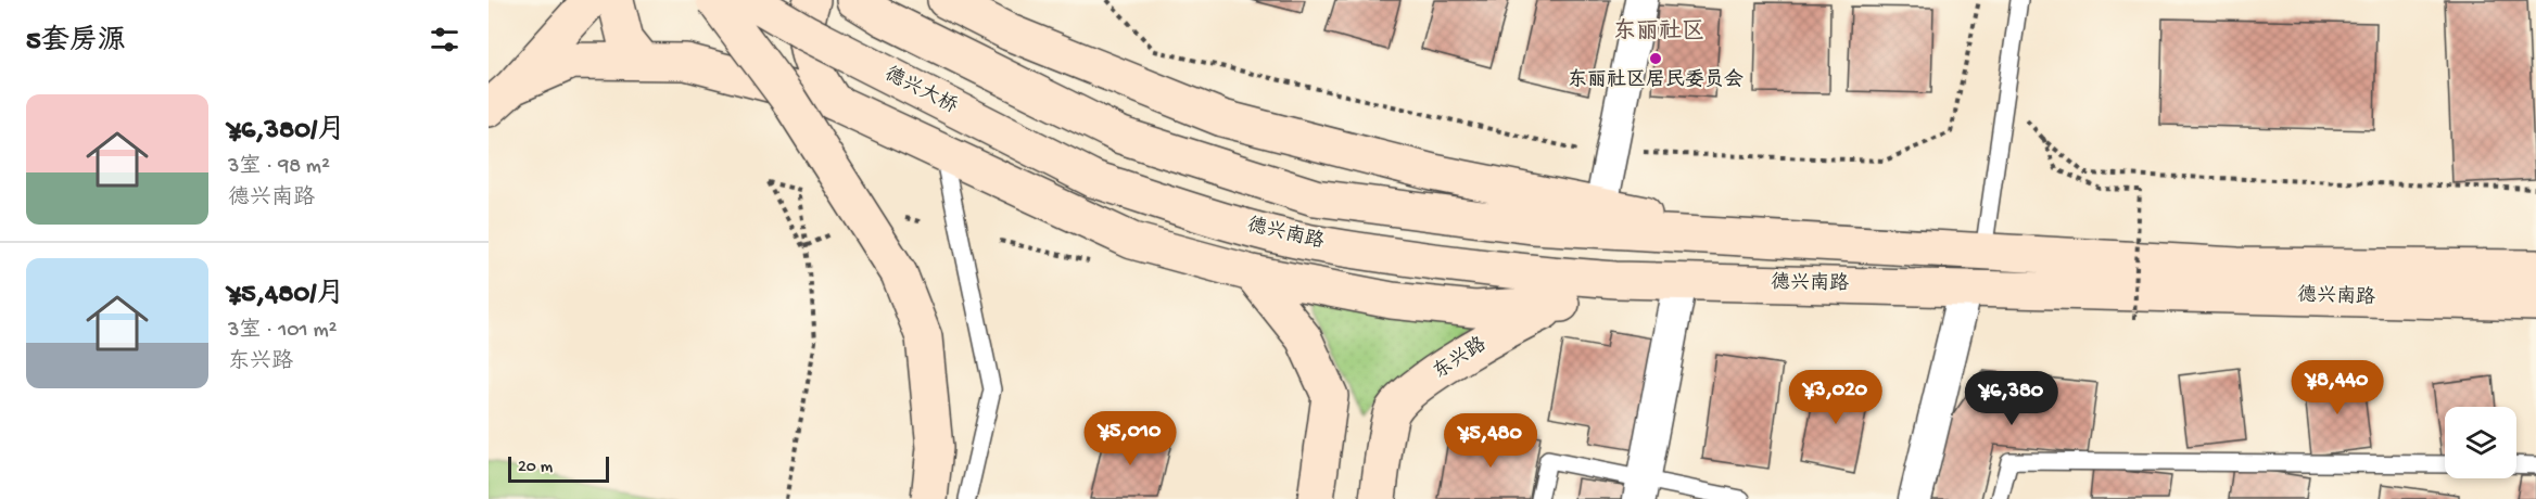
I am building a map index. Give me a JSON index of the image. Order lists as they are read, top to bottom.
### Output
{
  "streets": {
    "main road": ["德兴大桥", "德兴南路", "东兴路"]
  },
  "crossings": [
    ["德兴大桥", "德兴南路"],
    ["德兴南路", "东兴路"]
  ],
  "districts": ["东丽社区"],
  "places": ["东丽社区居民委员会"],
  "scale_bar": "20 m",
  "page": {
    "heading": "5套房源",
    "list": [
      {
        "name": "¥6,380/月",
        "note": "3室 · 98 m² · 德兴南路"
      },
      {
        "name": "¥5,480/月",
        "note": "3室 · 101 m² · 东兴路"
      }
    ],
    "price": [
      "¥8,440",
      "¥3,020",
      "¥6,380",
      "¥5,010",
      "¥5,480"
    ],
    "scale": "20 m"
  }
}
